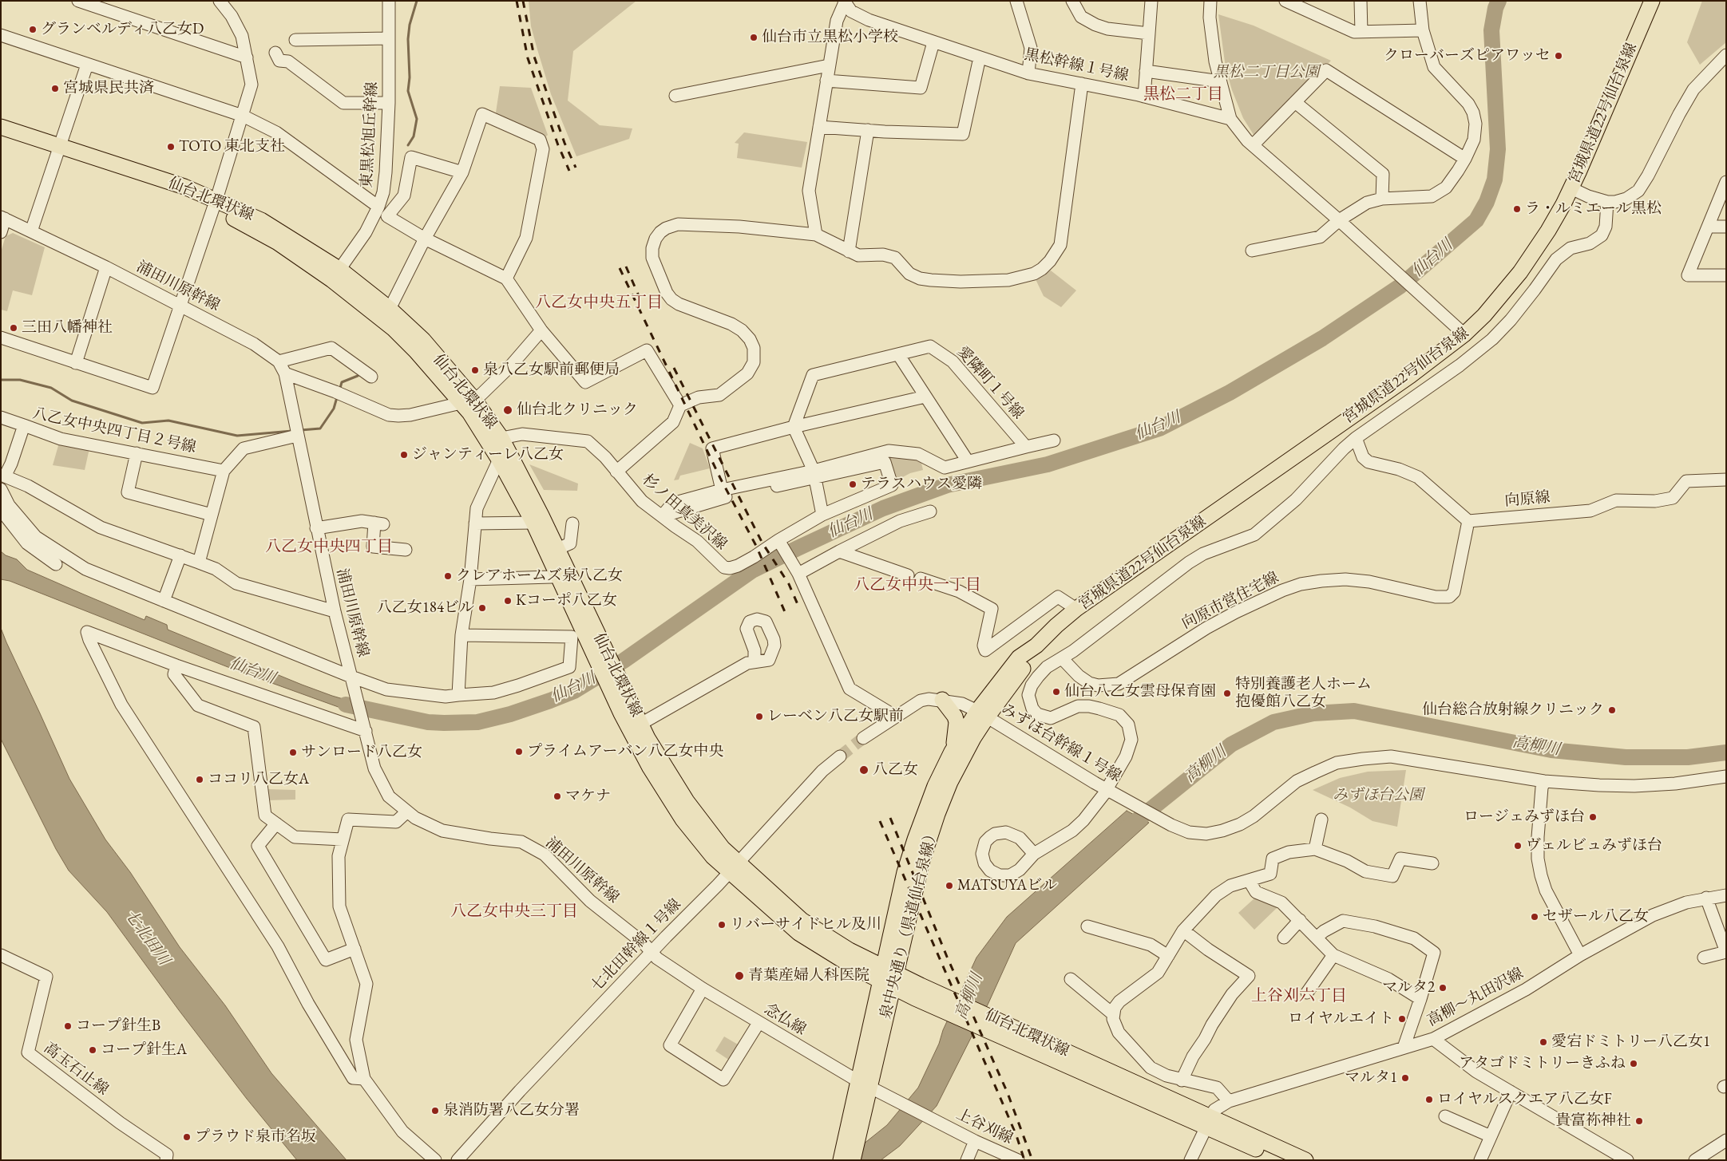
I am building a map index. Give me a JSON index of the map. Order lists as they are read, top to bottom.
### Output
{
  "streets": {
    "main road": ["宮城県道22号仙台泉線", "仙台北環状線", "泉中央通り（県道仙台泉線）"],
    "street": [
      "黒松幹線１号線",
      "東黒松旭丘幹線",
      "浦田川原幹線",
      "愛隣町１号線",
      "八乙女中央四丁目２号線",
      "向原線",
      "杉ノ田真美沢線",
      "向原市営住宅線",
      "みずほ台幹線１号線",
      "七北田幹線１号線",
      "高柳～丸田沢線",
      "念仏線",
      "高玉石止線",
      "上谷刈線"
    ]
  },
  "crossings": [
    ["宮城県道22号仙台泉線", "みずほ台幹線１号線"],
    ["宮城県道22号仙台泉線", "泉中央通り（県道仙台泉線）"],
    ["東黒松旭丘幹線", "仙台北環状線"],
    ["仙台北環状線", "杉ノ田真美沢線"],
    ["仙台北環状線", "泉中央通り（県道仙台泉線）"],
    ["仙台北環状線", "七北田幹線１号線"],
    ["仙台北環状線", "高柳～丸田沢線"],
    ["浦田川原幹線", "八乙女中央四丁目２号線"],
    ["浦田川原幹線", "七北田幹線１号線"],
    ["浦田川原幹線", "念仏線"],
    ["向原線", "向原市営住宅線"],
    ["みずほ台幹線１号線", "泉中央通り（県道仙台泉線）"],
    ["泉中央通り（県道仙台泉線）", "念仏線"],
    ["七北田幹線１号線", "念仏線"],
    ["念仏線", "上谷刈線"]
  ],
  "districts": [
    "黒松二丁目",
    "八乙女中央五丁目",
    "八乙女中央四丁目",
    "八乙女中央一丁目",
    "八乙女中央三丁目",
    "上谷刈六丁目"
  ],
  "water": ["仙台川", "高柳川", "七北田川"],
  "parks": ["黒松二丁目公園", "みずほ台公園"],
  "places": [
    "グランベルディ八乙女D",
    "仙台市立黒松小学校",
    "クローバーズピアワッセ",
    "宮城県民共済",
    "TOTO 東北支社",
    "ラ・ルミエール黒松",
    "三田八幡神社",
    "泉八乙女駅前郵便局",
    "仙台北クリニック",
    "ジャンティーレ八乙女",
    "テラスハウス愛隣",
    "クレアホームズ泉八乙女",
    "Kコーポ八乙女",
    "八乙女184ビル",
    "仙台八乙女雲母保育園",
    "特別養護老人ホーム 抱優館八乙女",
    "仙台総合放射線クリニック",
    "レーベン八乙女駅前",
    "プライムアーバン八乙女中央",
    "サンロード八乙女",
    "八乙女",
    "ココリ八乙女A",
    "マケナ",
    "ロージェみずほ台",
    "ヴェルビュみずほ台",
    "MATSUYAビル",
    "セザール八乙女",
    "リバーサイドヒル及川",
    "青葉産婦人科医院",
    "マルタ2",
    "ロイヤルエイト",
    "コープ針生B",
    "愛宕ドミトリー八乙女1",
    "コープ針生A",
    "アタゴドミトリーきふね",
    "マルタ1",
    "ロイヤルスクエア八乙女F",
    "泉消防署八乙女分署",
    "貴富祢神社",
    "プラウド泉市名坂"
  ]
}
